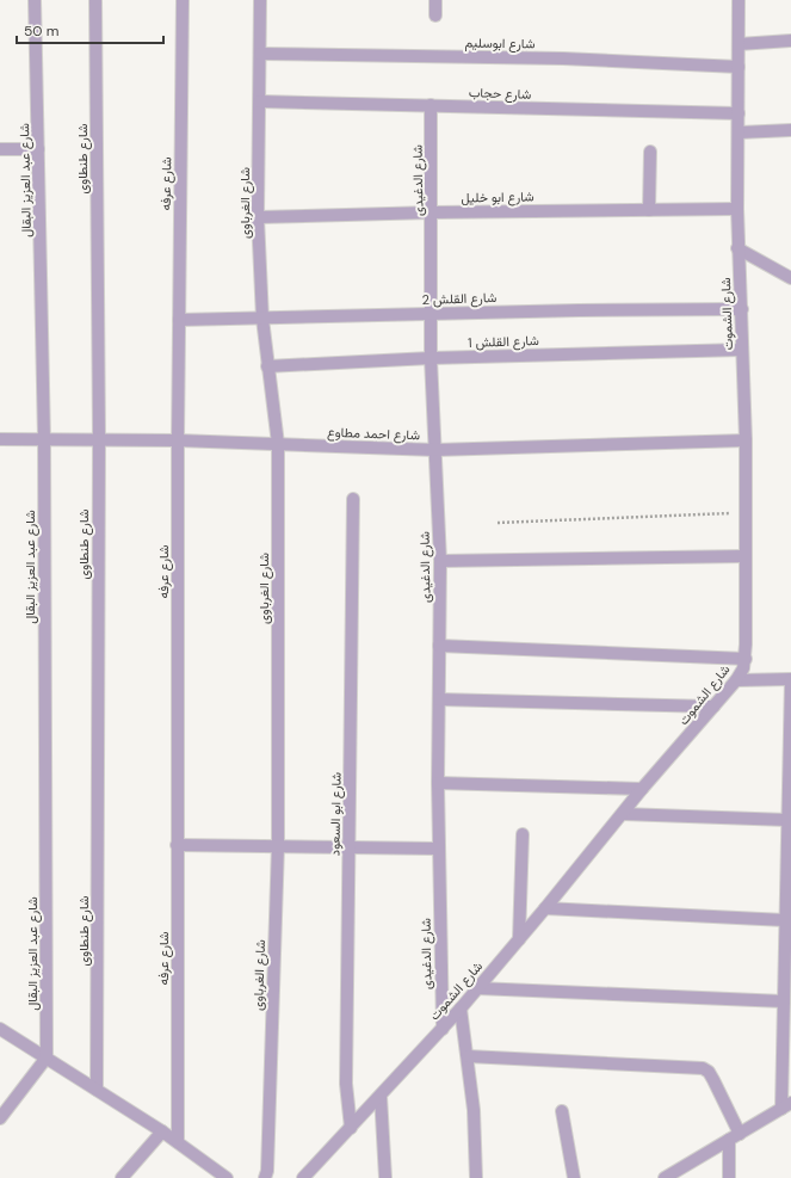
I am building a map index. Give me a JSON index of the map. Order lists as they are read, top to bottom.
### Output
{
  "streets": {
    "street": [
      "شارع ابوسليم",
      "شارع حجاب",
      "شارع طنطاوى",
      "شارع عبد العزيز البقال",
      "شارع الدغيدى",
      "شارع عرفه",
      "شارع ابو خليل",
      "شارع الغرباوى",
      "شارع القلش 2",
      "شارع الشموت",
      "شارع القلش 1",
      "شارع احمد مطاوع",
      "شارع ابو السعود"
    ]
  },
  "crossings": [
    ["شارع ابوسليم", "شارع الغرباوى"],
    ["شارع ابوسليم", "شارع الشموت"],
    ["شارع حجاب", "شارع الدغيدى"],
    ["شارع حجاب", "شارع الغرباوى"],
    ["شارع حجاب", "شارع الشموت"],
    ["شارع طنطاوى", "شارع احمد مطاوع"],
    ["شارع عبد العزيز البقال", "شارع احمد مطاوع"],
    ["شارع الدغيدى", "شارع ابو خليل"],
    ["شارع الدغيدى", "شارع القلش 2"],
    ["شارع الدغيدى", "شارع الشموت"],
    ["شارع الدغيدى", "شارع القلش 1"],
    ["شارع الدغيدى", "شارع احمد مطاوع"],
    ["شارع عرفه", "شارع القلش 2"],
    ["شارع عرفه", "شارع احمد مطاوع"],
    ["شارع ابو خليل", "شارع الغرباوى"],
    ["شارع ابو خليل", "شارع الشموت"],
    ["شارع الغرباوى", "شارع القلش 2"],
    ["شارع الغرباوى", "شارع القلش 1"],
    ["شارع الغرباوى", "شارع احمد مطاوع"],
    ["شارع القلش 2", "شارع الشموت"],
    ["شارع الشموت", "شارع القلش 1"],
    ["شارع الشموت", "شارع احمد مطاوع"],
    ["شارع الشموت", "شارع ابو السعود"]
  ],
  "scale_bar": "50 m"
}
